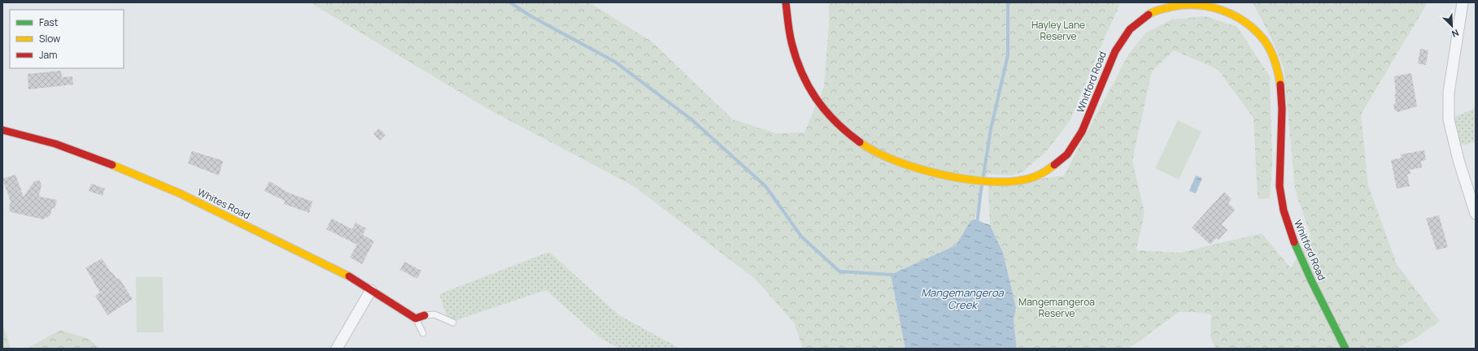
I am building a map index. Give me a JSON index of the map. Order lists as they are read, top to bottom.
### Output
{
  "streets": {
    "main road": ["Whitford Road", "Whites Road"]
  },
  "water": ["Mangemangeroa Creek"],
  "parks": ["Hayley Lane Reserve", "Mangemangeroa Reserve"],
  "legend": ["Fast", "Slow", "Jam"],
  "north": "bottom right"
}
